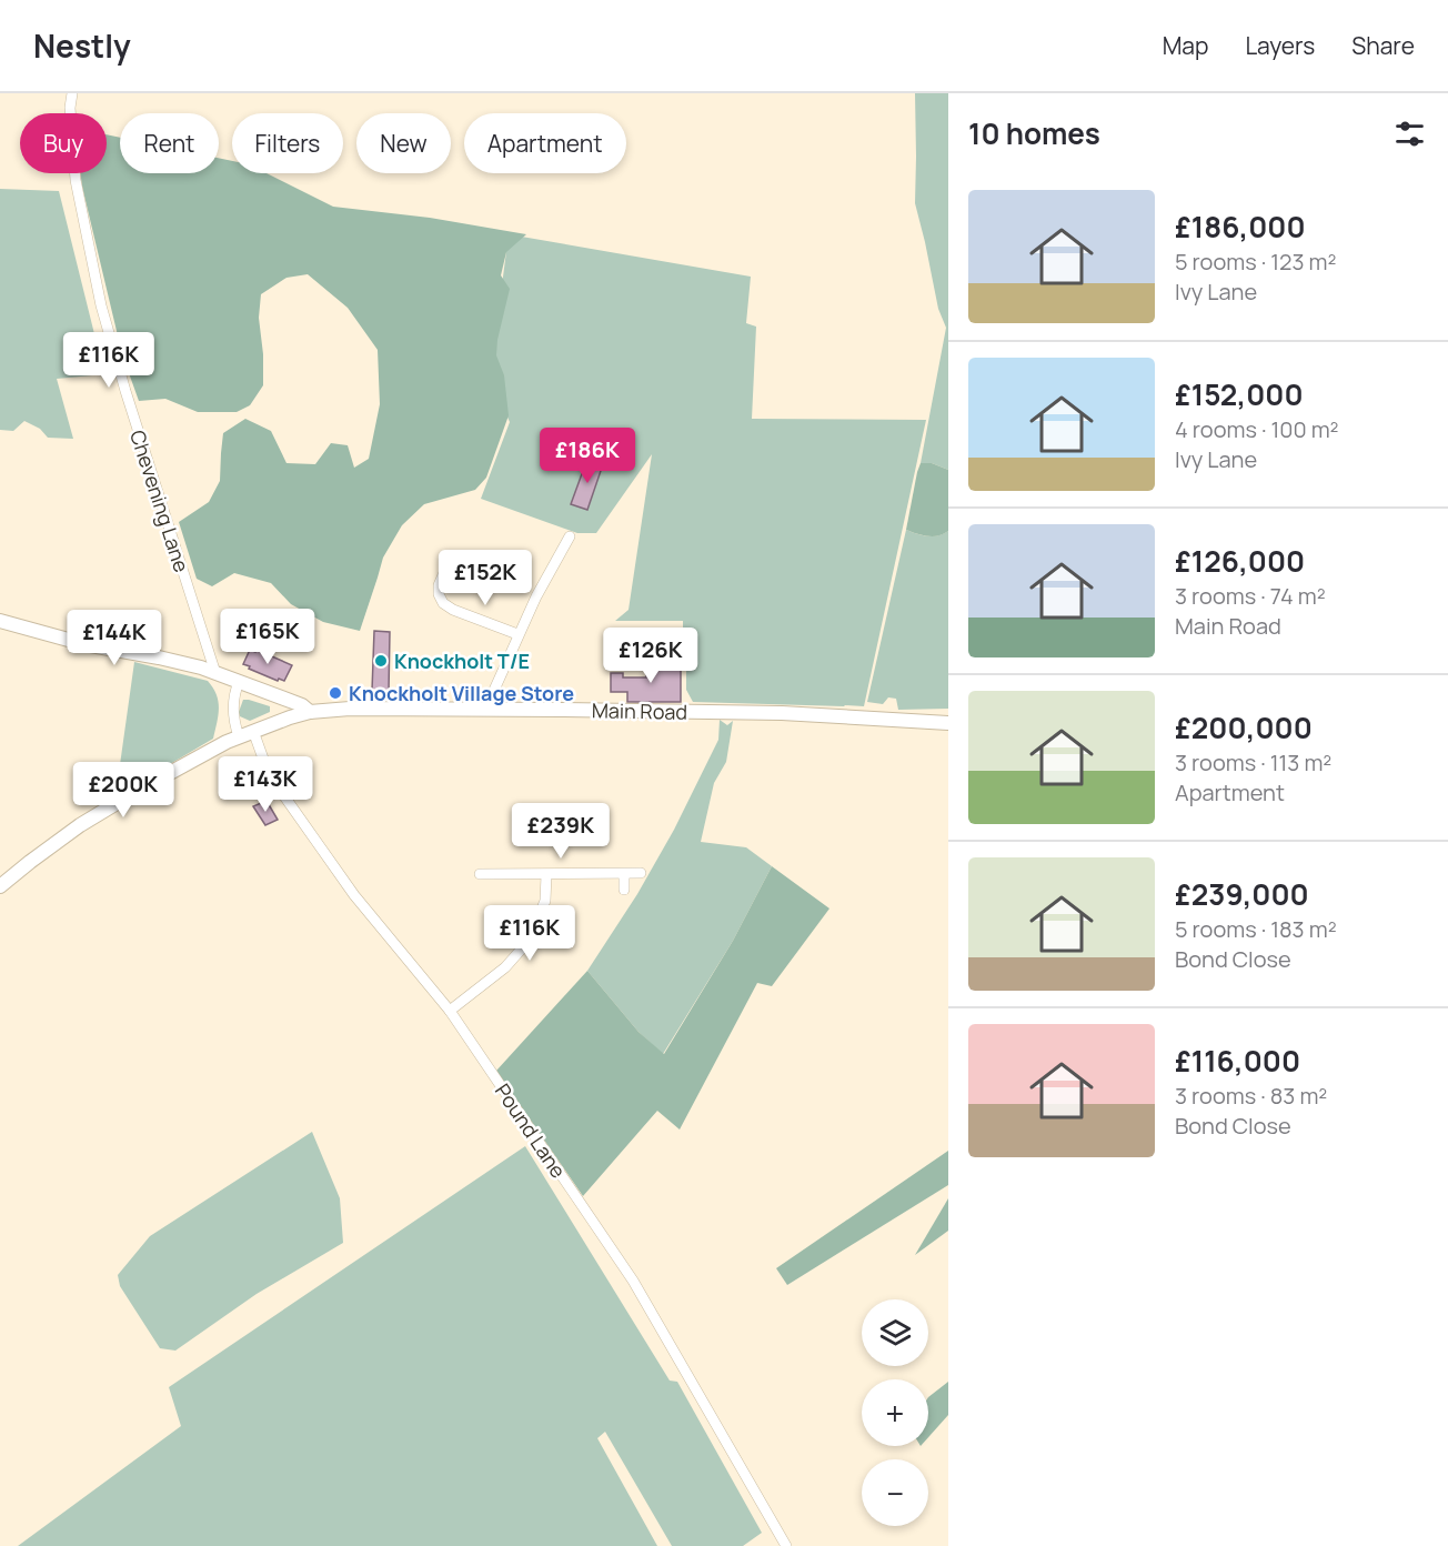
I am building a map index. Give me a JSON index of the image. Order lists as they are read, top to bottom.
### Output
{
  "streets": {
    "street": ["Chevening Lane", "Main Road", "Pound Lane"]
  },
  "crossings": [
    ["Main Road", "Pound Lane"]
  ],
  "places": ["Knockholt T/E", "Knockholt Village Store"],
  "page": {
    "header": "Nestly",
    "nav": ["Map", "Layers", "Share"],
    "heading": "10 homes",
    "chip": [
      "Buy",
      "Rent",
      "Filters",
      "New",
      "Apartment"
    ],
    "list": [
      {
        "name": "£186,000",
        "note": "5 rooms · 123 m² · Ivy Lane"
      },
      {
        "name": "£152,000",
        "note": "4 rooms · 100 m² · Ivy Lane"
      },
      {
        "name": "£126,000",
        "note": "3 rooms · 74 m² · Main Road"
      },
      {
        "name": "£200,000",
        "note": "3 rooms · 113 m² · Apartment"
      },
      {
        "name": "£239,000",
        "note": "5 rooms · 183 m² · Bond Close"
      },
      {
        "name": "£116,000",
        "note": "3 rooms · 83 m² · Bond Close"
      }
    ],
    "price": [
      "£116K",
      "£186K",
      "£152K",
      "£165K",
      "£144K",
      "£126K",
      "£143K",
      "£200K",
      "£239K",
      "£116K"
    ],
    "map_buttons": ["+", "−"]
  }
}
